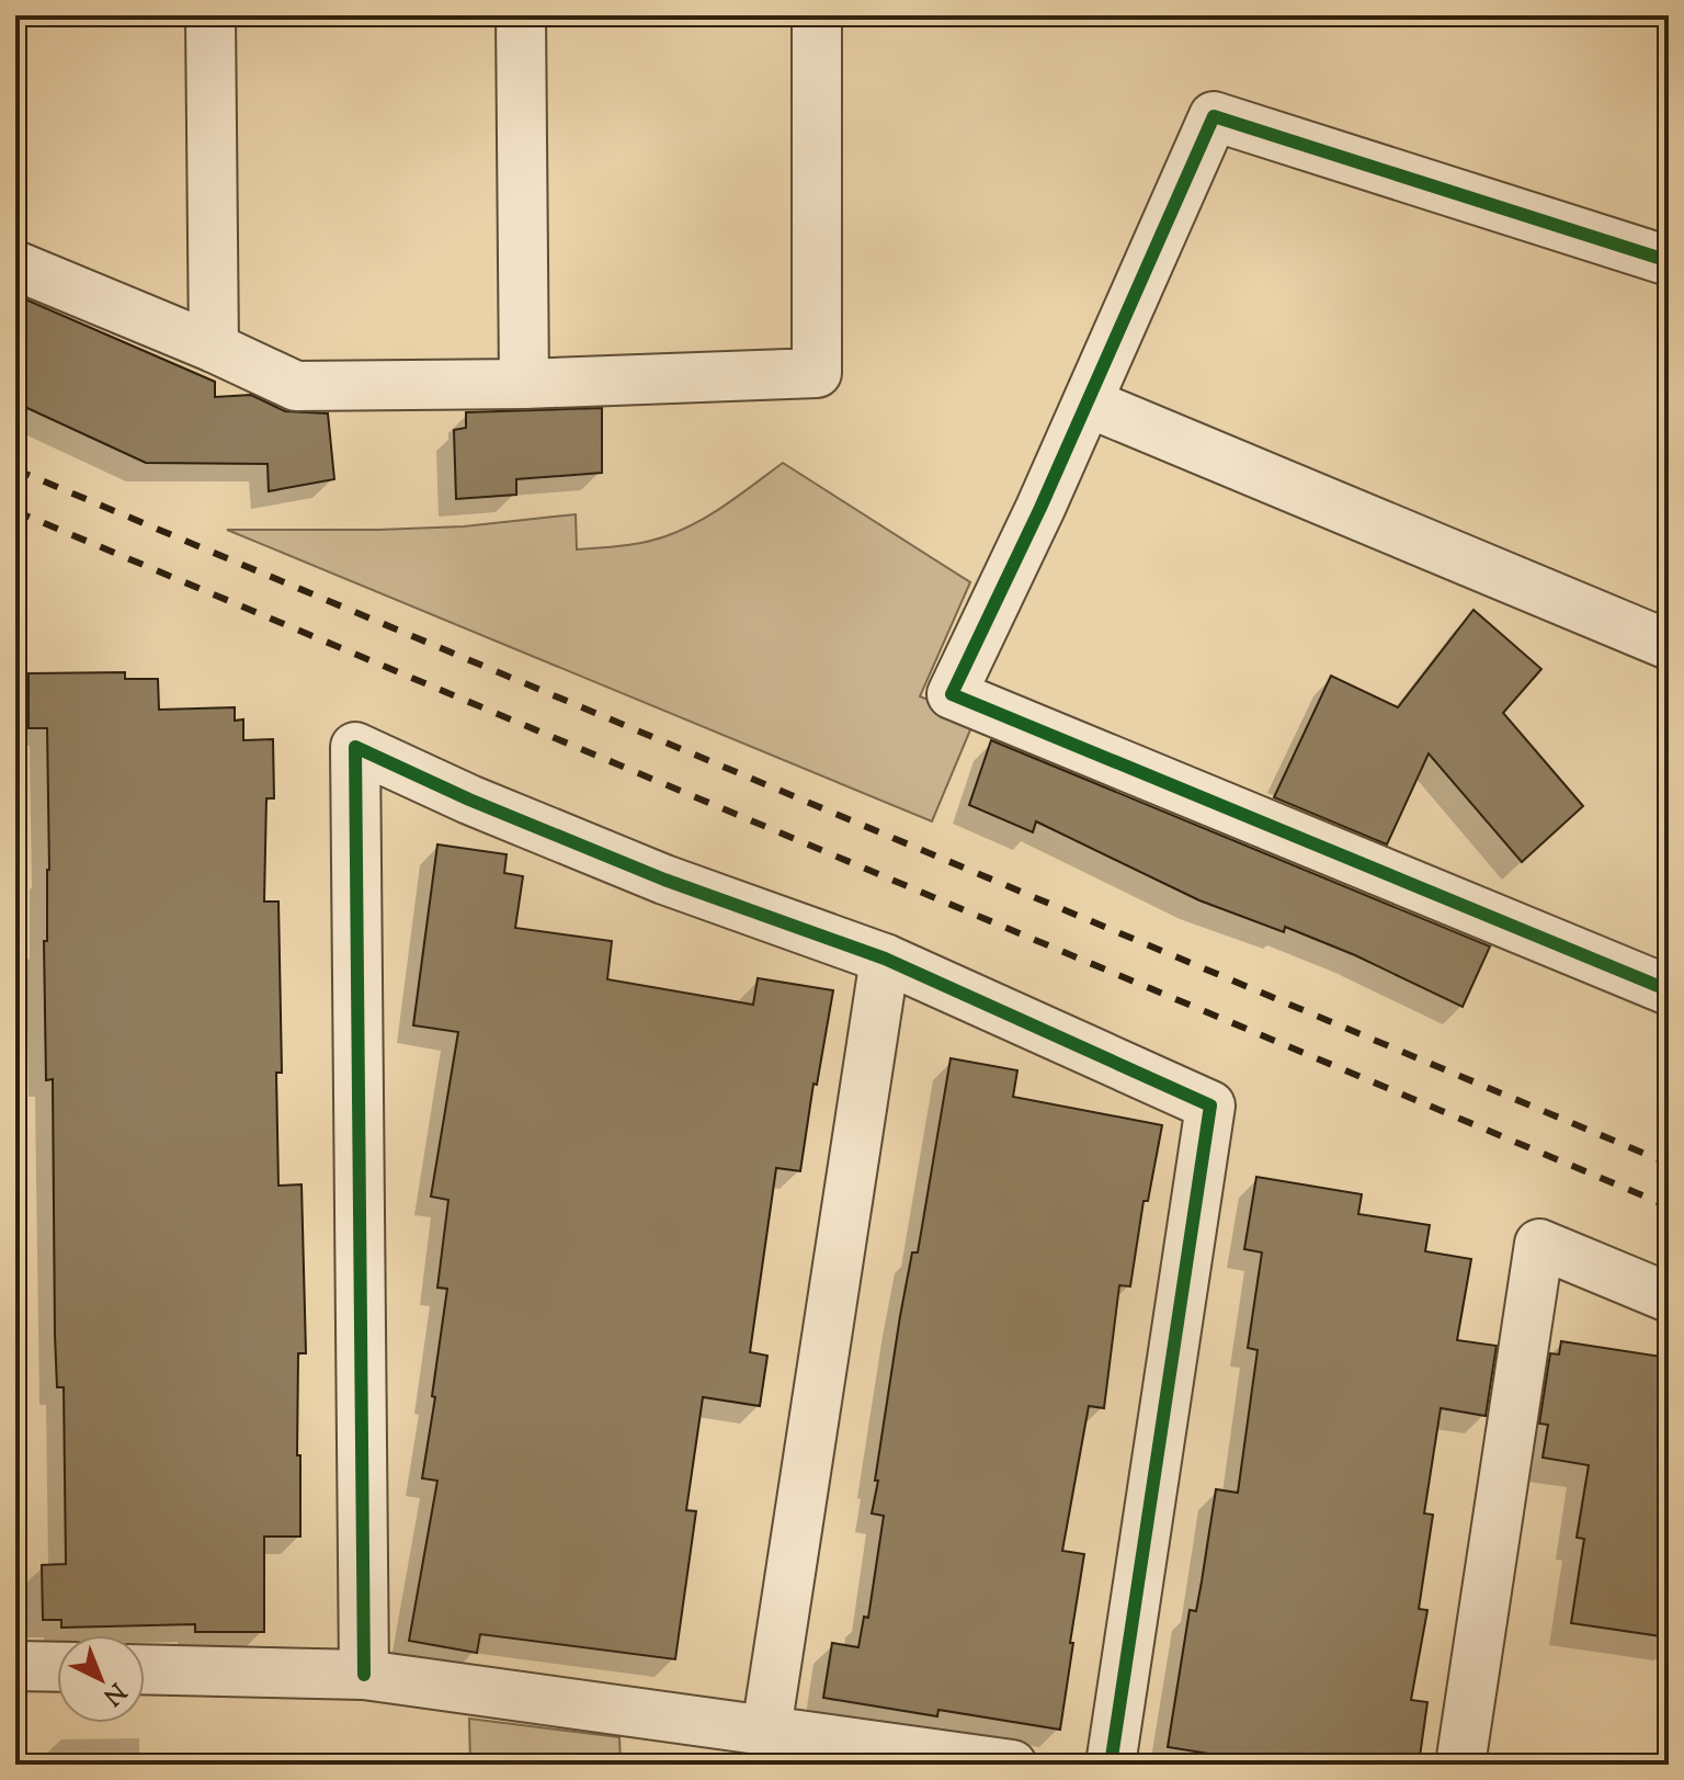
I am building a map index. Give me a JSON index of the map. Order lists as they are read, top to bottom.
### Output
{
  "north": "bottom right"
}
